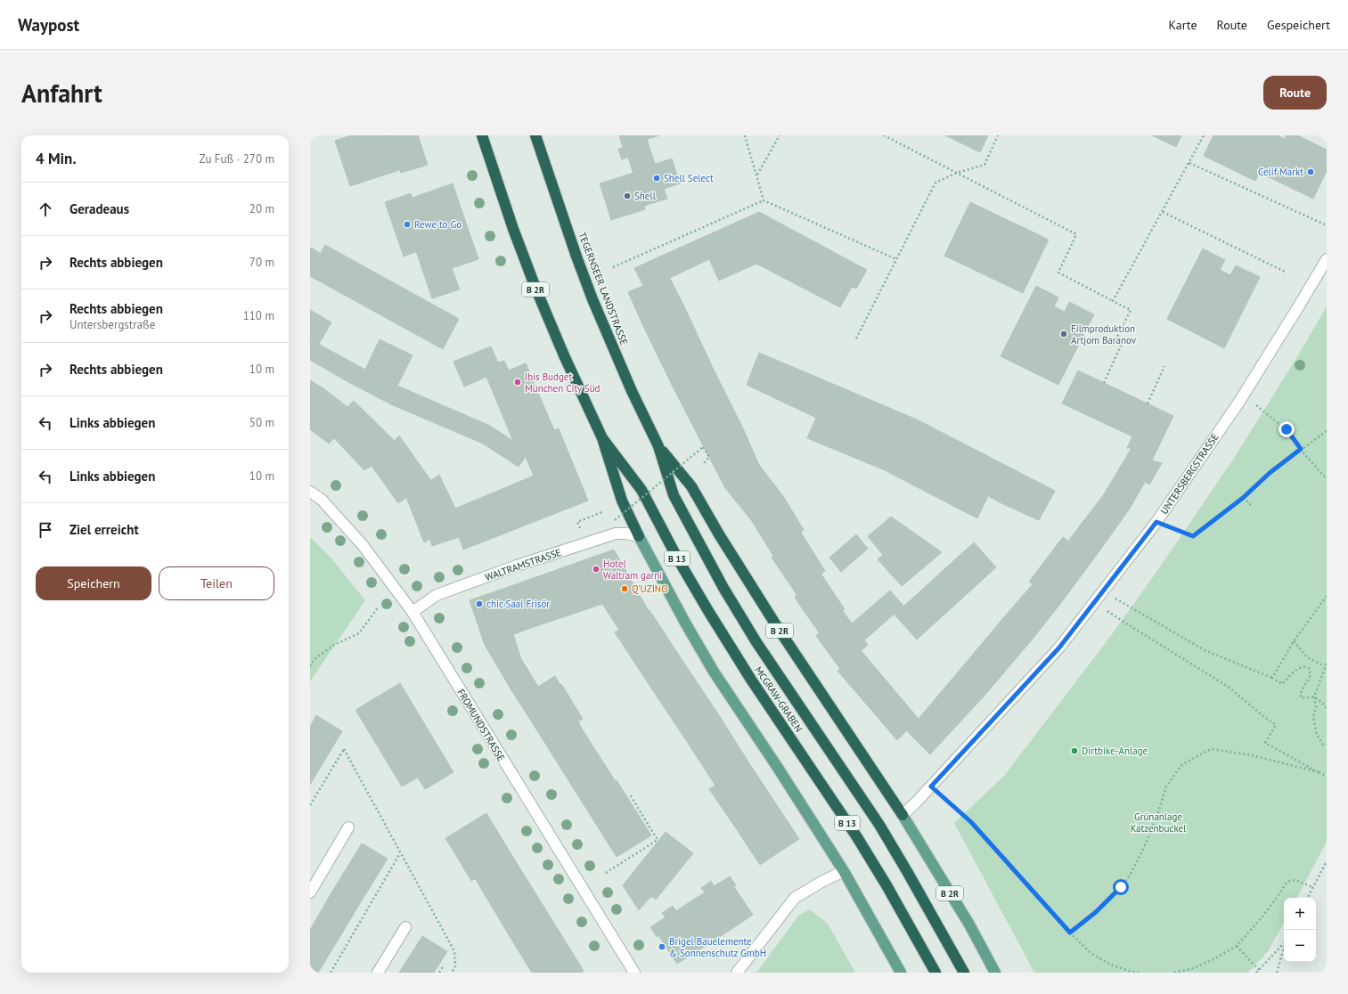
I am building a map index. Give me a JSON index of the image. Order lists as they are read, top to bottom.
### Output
{
  "streets": {
    "highway": [
      "TEGERNSEER LANDSTRASSE",
      "B 2R",
      "B 13",
      "MCGRAW-GRABEN"
    ],
    "street": ["UNTERSBERGSTRASSE", "WALTRAMSTRASSE", "FROMUNDSTRASSE"]
  },
  "crossings": [
    ["TEGERNSEER LANDSTRASSE", "B 2R"],
    ["TEGERNSEER LANDSTRASSE", "MCGRAW-GRABEN"],
    ["B 2R", "UNTERSBERGSTRASSE"],
    ["B 2R", "WALTRAMSTRASSE"],
    ["B 2R", "MCGRAW-GRABEN"],
    ["WALTRAMSTRASSE", "FROMUNDSTRASSE"]
  ],
  "parks": ["Grünanlage Katzenbuckel"],
  "places": [
    "Celif Markt",
    "Shell Select",
    "Shell",
    "Rewe to Go",
    "Filmproduktion Artjom Baranov",
    "Ibis Budget München City Süd",
    "Hotel Waltram garni",
    "Q'UZINO",
    "chic Saal Frisör",
    "Dirtbike-Anlage",
    "Brigel Bauelemente & Sonnenschutz GmbH"
  ],
  "page": {
    "header": "Waypost",
    "nav": ["Karte", "Route", "Gespeichert"],
    "buttons": [
      "Route",
      ["Speichern", "Teilen"]
    ],
    "title": "Anfahrt",
    "heading": ["4 Min.", "Zu Fuß · 270 m"],
    "list": [
      ["Geradeaus", "20 m"],
      ["Rechts abbiegen", "70 m"],
      ["Rechts abbiegen", "Untersbergstraße", "110 m"],
      ["Rechts abbiegen", "10 m"],
      ["Links abbiegen", "50 m"],
      ["Links abbiegen", "10 m"],
      "Ziel erreicht"
    ],
    "map_buttons": ["+", "−"]
  }
}
